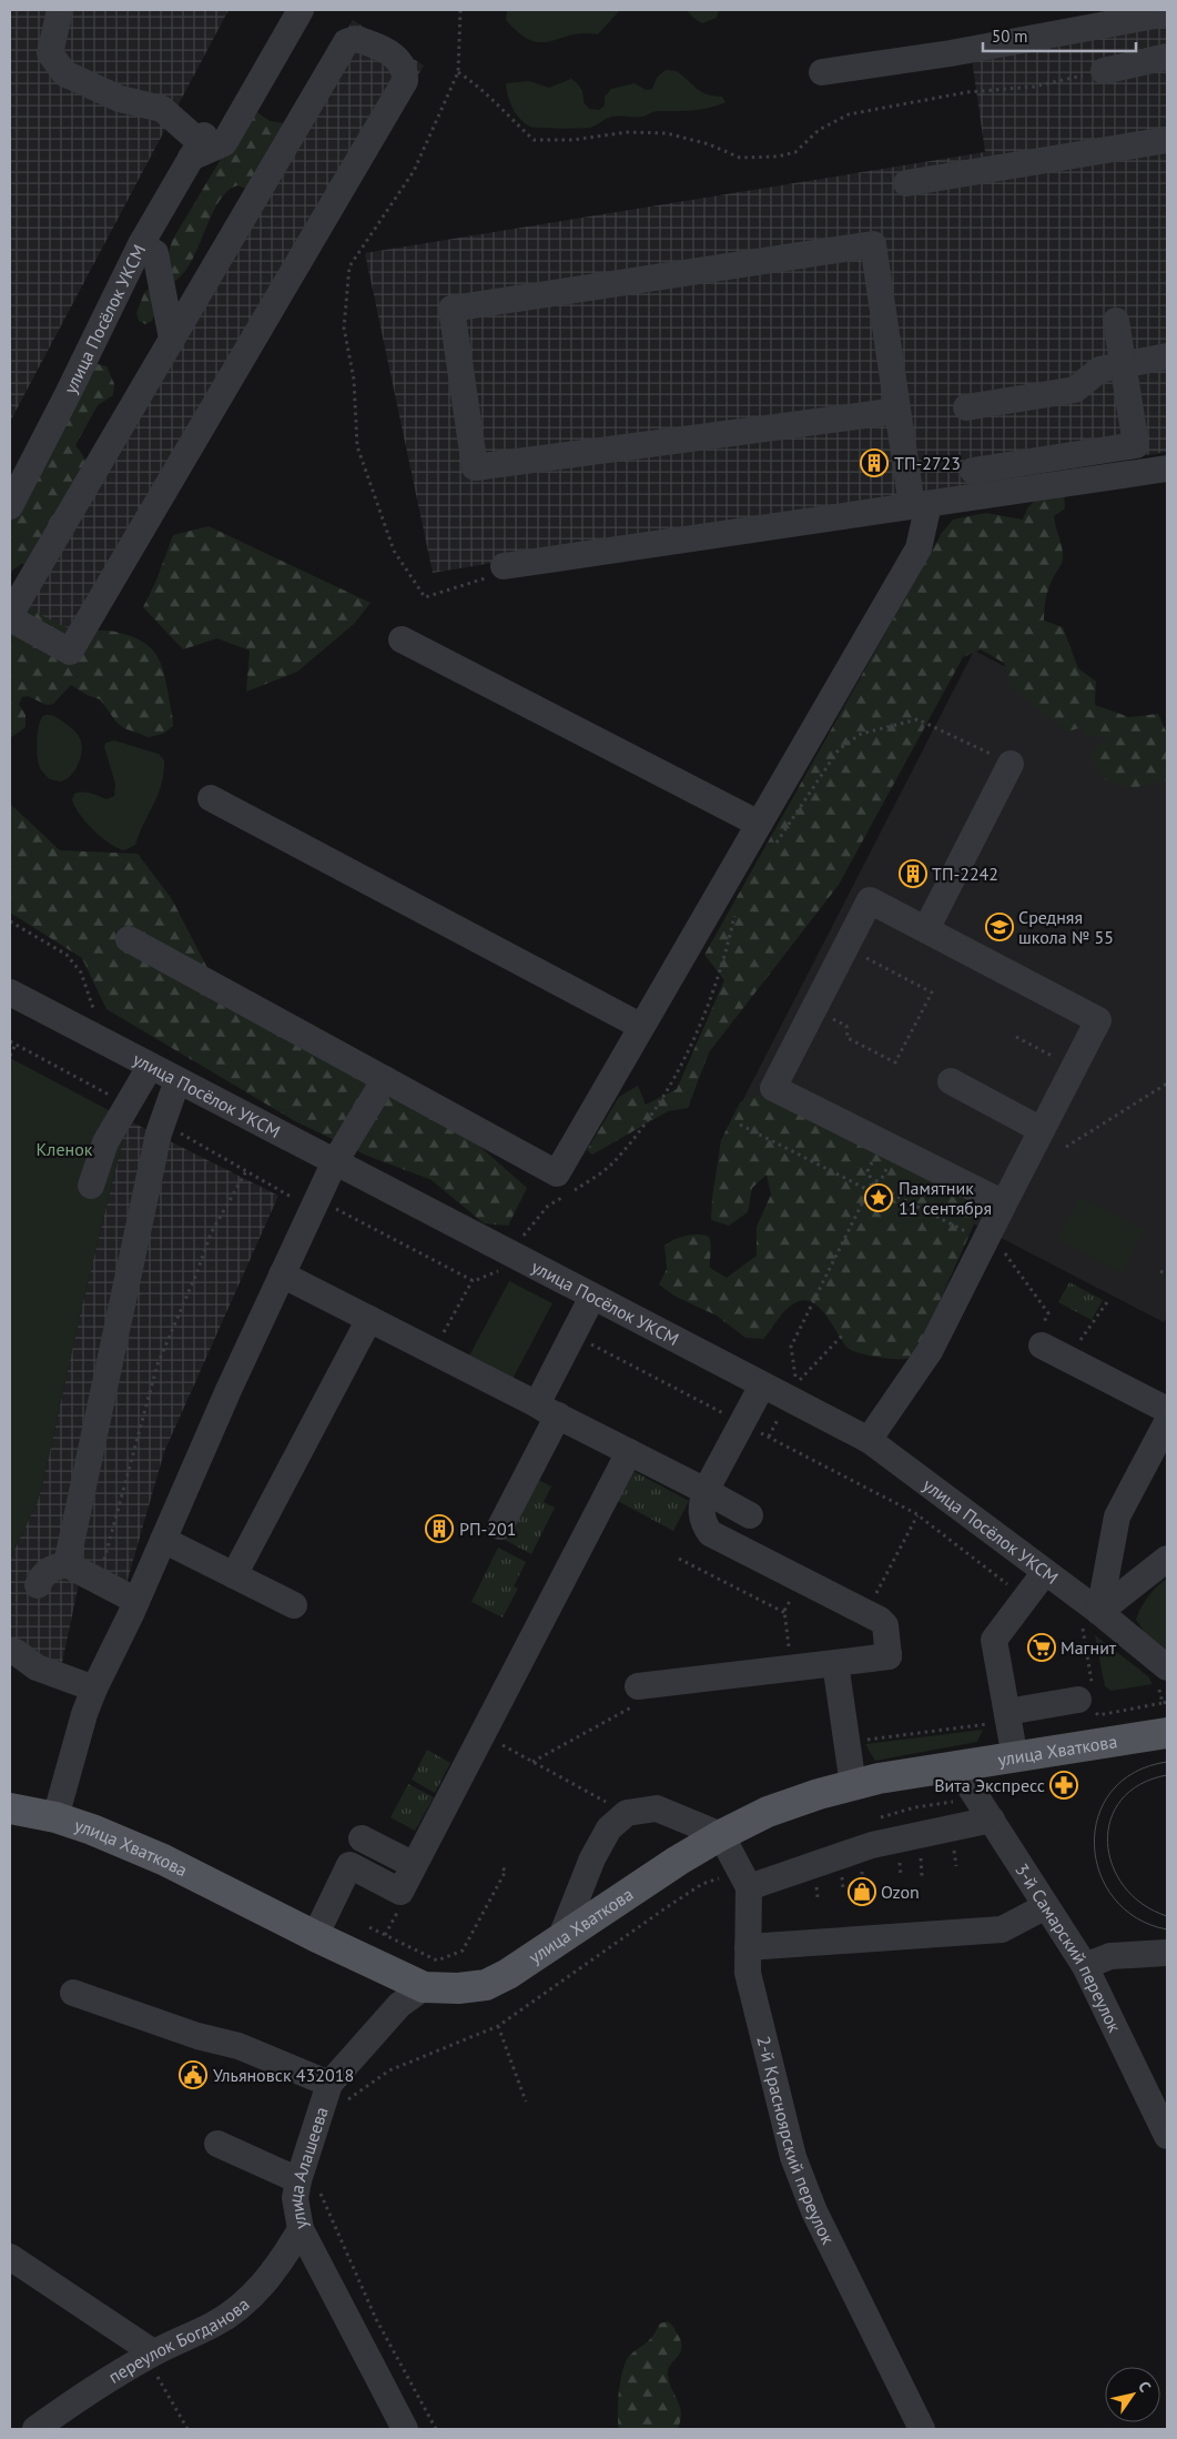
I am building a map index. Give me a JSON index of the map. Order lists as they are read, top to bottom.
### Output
{
  "streets": {
    "main road": ["улица Хваткова"],
    "street": [
      "улица Посёлок УКСМ",
      "3-й Самарский переулок",
      "2-й Красноярский переулок",
      "улица Алашеева",
      "переулок Богданова"
    ]
  },
  "crossings": [
    ["улица Хваткова", "3-й Самарский переулок"],
    ["улица Хваткова", "2-й Красноярский переулок"],
    ["улица Хваткова", "улица Алашеева"],
    ["улица Алашеева", "переулок Богданова"]
  ],
  "parks": ["Кленок"],
  "places": {
    "building": ["ТП-2723", "ТП-2242", "РП-201"],
    "school or university": ["Средняя школа № 55"],
    "place": ["Памятник 11 сентября"],
    "supermarket": ["Магнит"],
    "pharmacy": ["Вита Экспресс"],
    "shop": ["Ozon"],
    "public building": ["Ульяновск 432018"]
  },
  "scale_bar": "50 m",
  "north": "top right"
}
